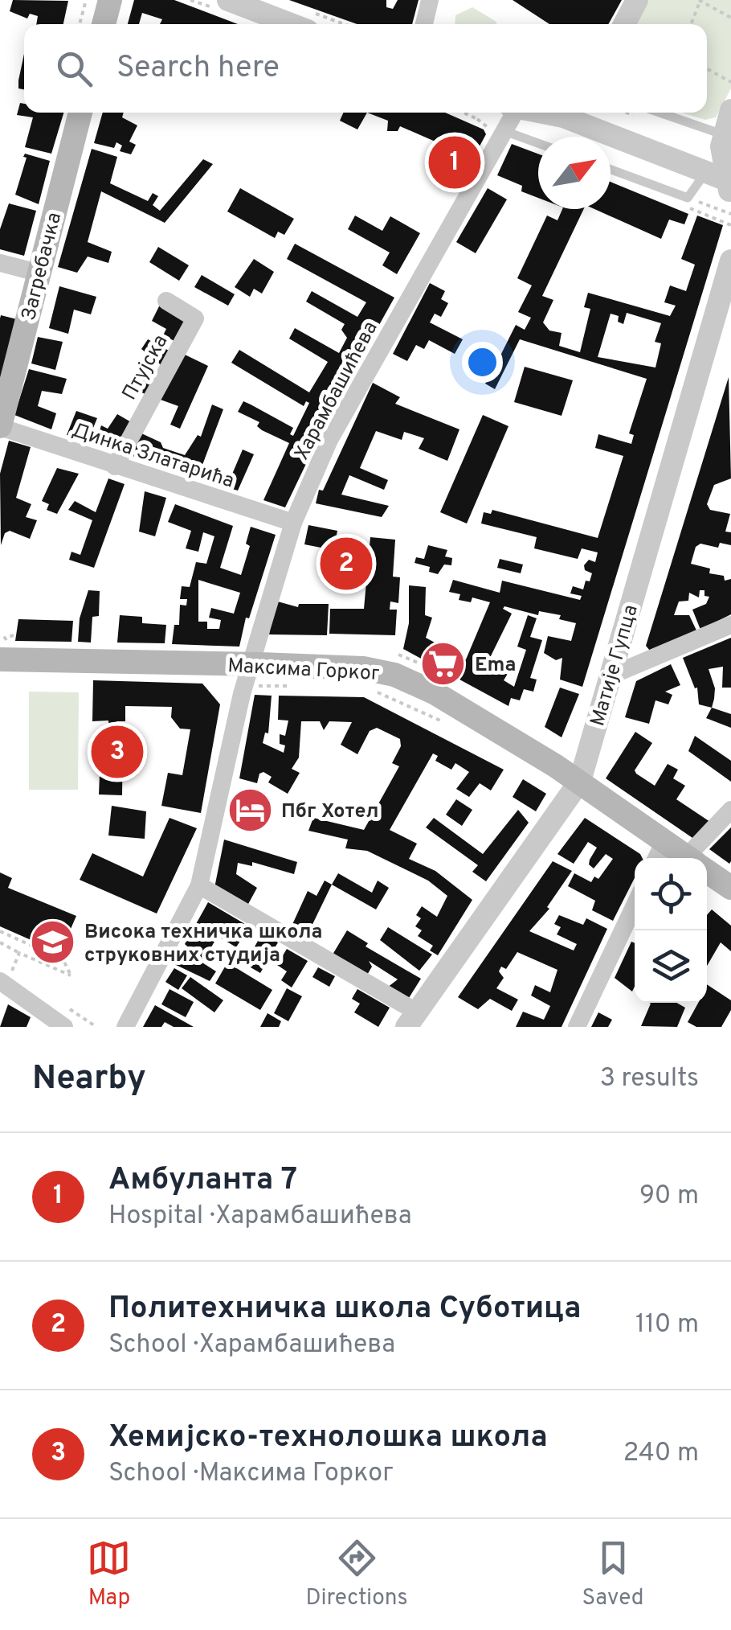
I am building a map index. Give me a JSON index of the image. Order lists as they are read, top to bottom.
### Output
{
  "streets": {
    "main road": ["Загребачка", "Максима Горког"],
    "street": [
      "Птујска",
      "Харамбашићева",
      "Динка Златарића",
      "Матије Гупца"
    ]
  },
  "crossings": [
    ["Загребачка", "Динка Златарића"],
    ["Птујска", "Динка Златарића"],
    ["Харамбашићева", "Динка Златарића"],
    ["Харамбашићева", "Максима Горког"],
    ["Матије Гупца", "Максима Горког"]
  ],
  "places": {
    "supermarket": ["Ema"],
    "hotel": ["Пбг Хотел"],
    "school or university": ["Висока техничка школа струковних студија"]
  },
  "north": "top right",
  "page": {
    "search": "Search here",
    "pins": ["1", "2", "3"],
    "heading": ["Nearby", "3 results"],
    "list": [
      {
        "mark": "1",
        "name": "Амбуланта 7",
        "note": "Hospital · Харамбашићева",
        "value": "90 m"
      },
      {
        "mark": "2",
        "name": "Политехничка школа Суботица",
        "note": "School · Харамбашићева",
        "value": "110 m"
      },
      {
        "mark": "3",
        "name": "Хемијско-технолошка школа",
        "note": "School · Максима Горког",
        "value": "240 m"
      }
    ],
    "nav": ["Map", "Directions", "Saved"]
  }
}
